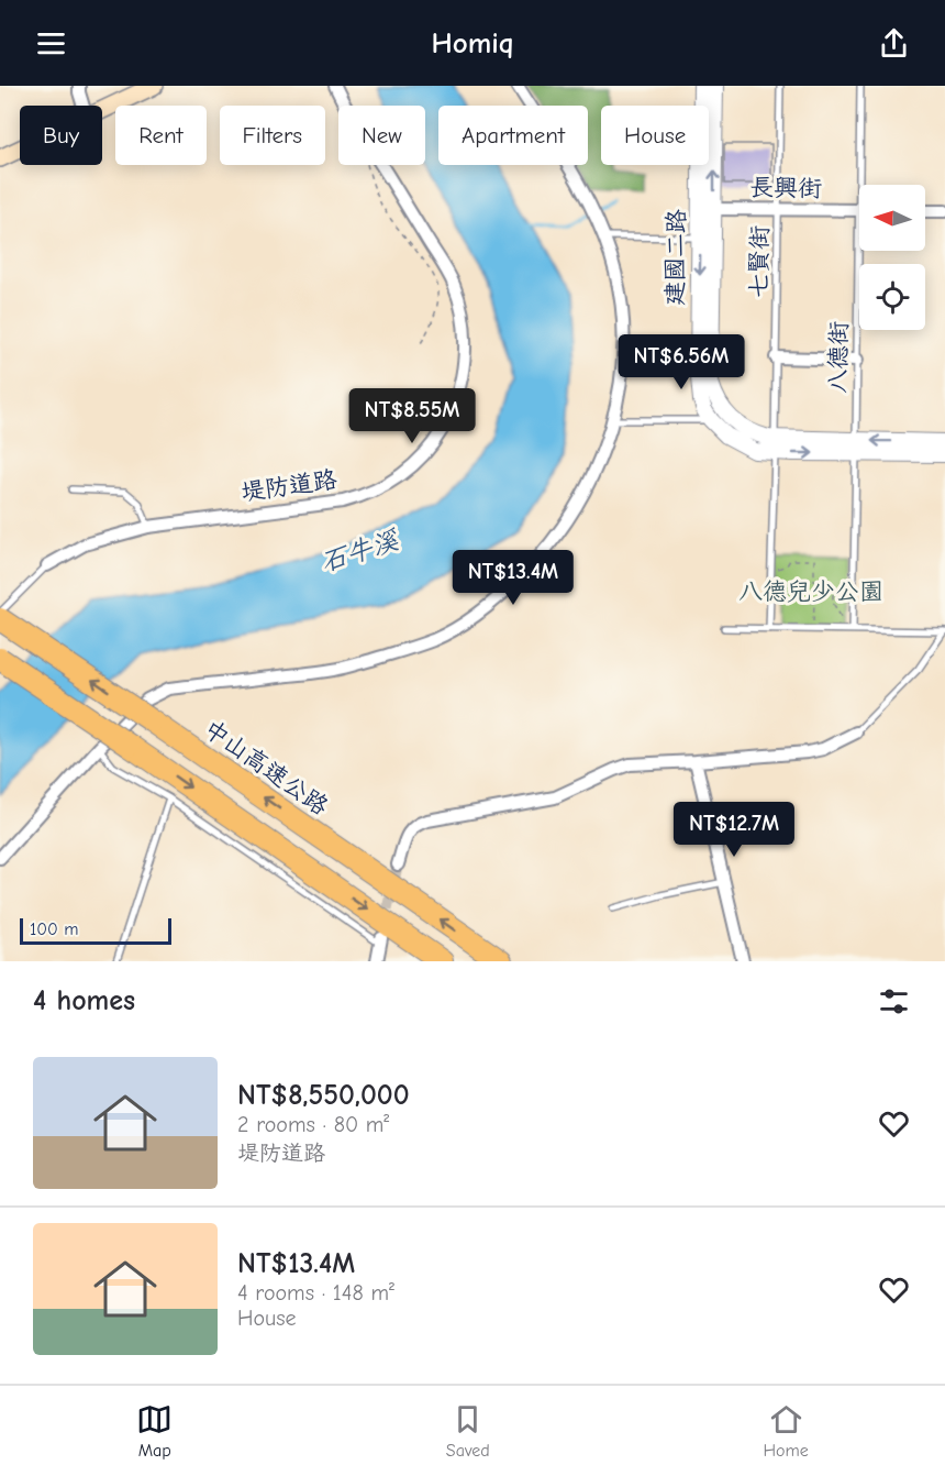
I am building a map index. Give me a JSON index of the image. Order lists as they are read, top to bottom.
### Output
{
  "streets": {
    "highway": ["中山高速公路"],
    "street": ["長興街", "建國二路", "堤防道路"],
    "lane": ["七賢街", "八德街"]
  },
  "crossings": [
    ["長興街", "建國二路"],
    ["長興街", "七賢街"],
    ["建國二路", "七賢街"],
    ["建國二路", "八德街"]
  ],
  "water": ["石牛溪"],
  "parks": ["八德兒少公園"],
  "scale_bar": "100 m",
  "north": "left",
  "page": {
    "header": "Homiq",
    "chip": [
      "Buy",
      "Rent",
      "Filters",
      "New",
      "Apartment",
      "House"
    ],
    "price": [
      "NT$6.56M",
      "NT$8.55M",
      "NT$13.4M",
      "NT$12.7M"
    ],
    "scale": "100 m",
    "heading": "4 homes",
    "list": [
      {
        "name": "NT$8,550,000",
        "note": "2 rooms · 80 m² · 堤防道路"
      },
      {
        "name": "NT$13.4M",
        "note": "4 rooms · 148 m² · House"
      }
    ],
    "tabs": ["Map", "Saved", "Home"]
  }
}
